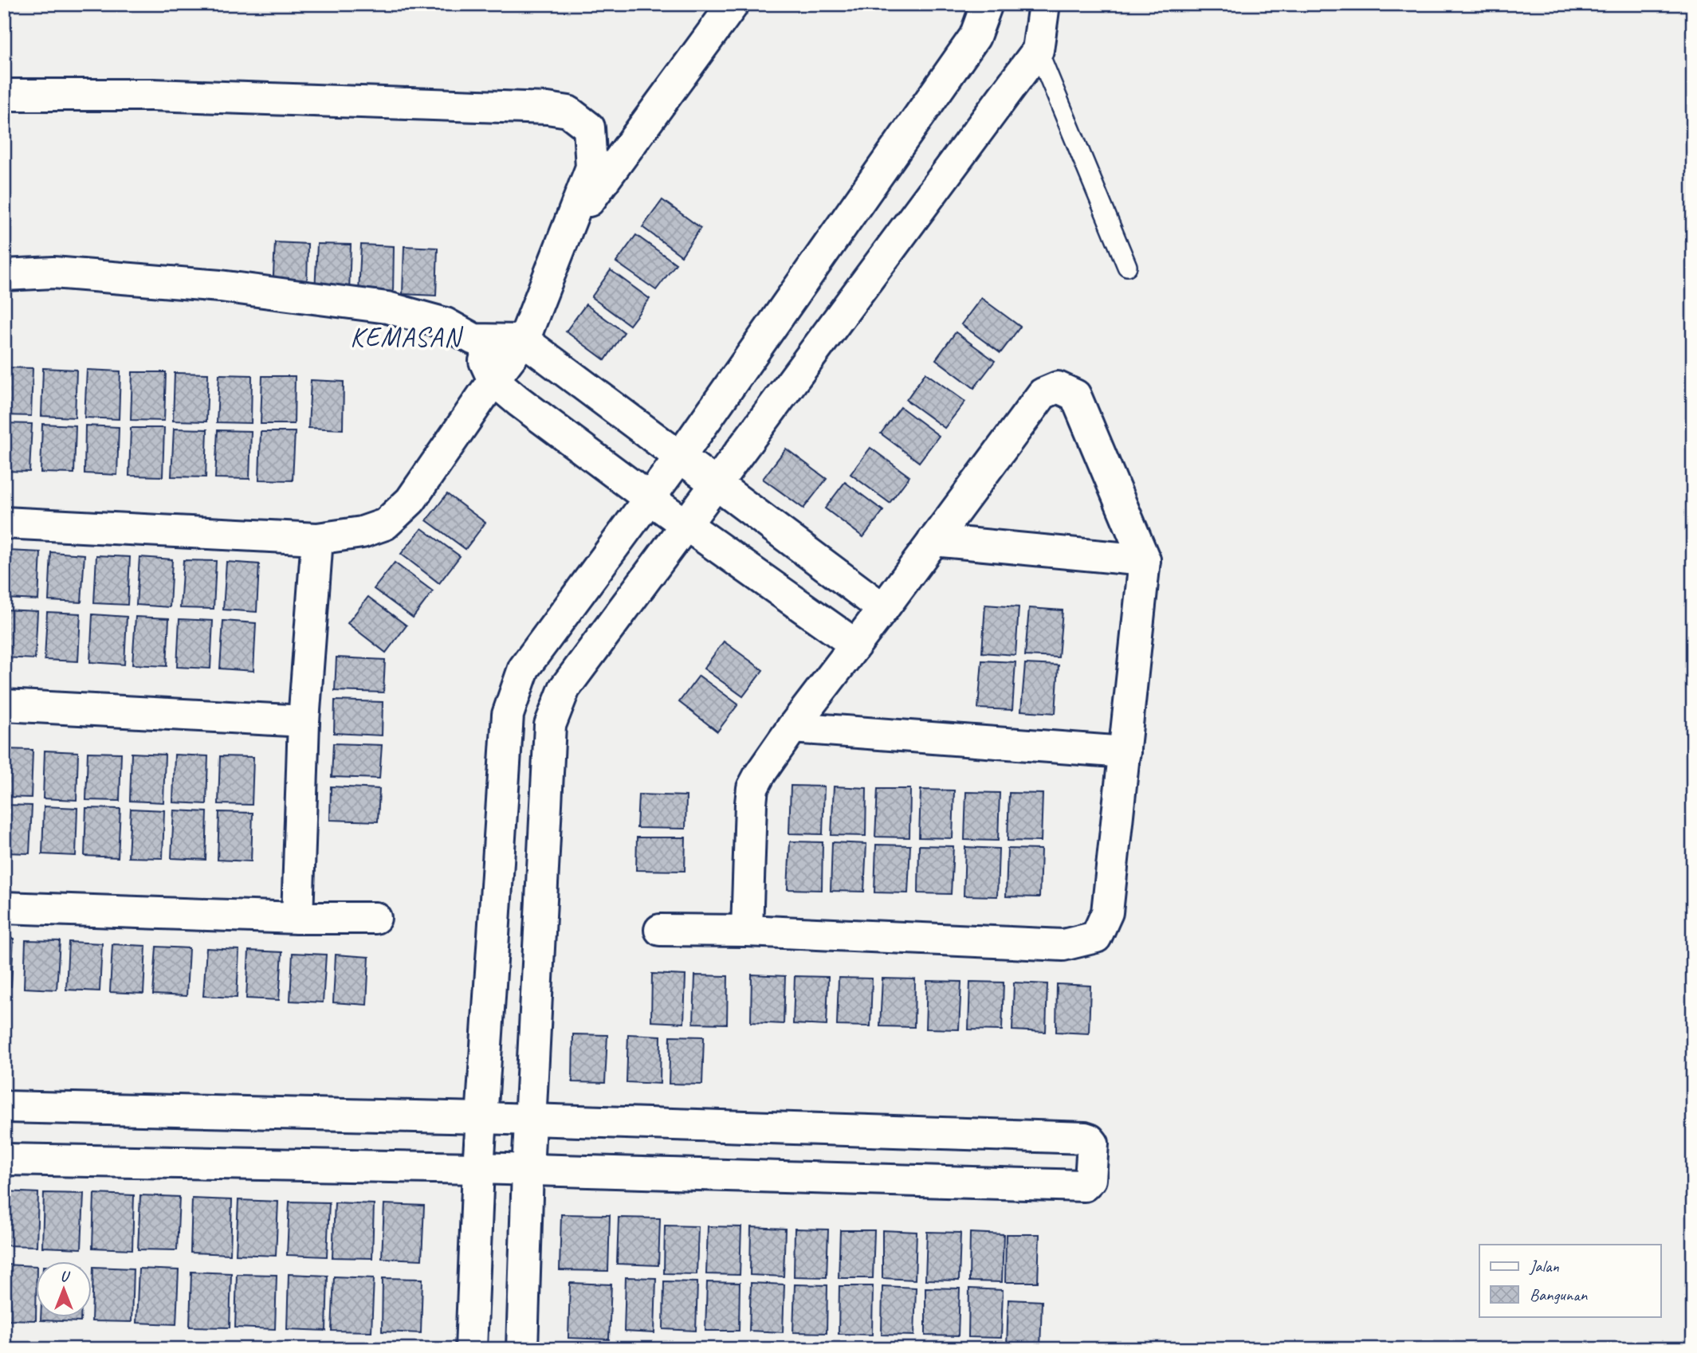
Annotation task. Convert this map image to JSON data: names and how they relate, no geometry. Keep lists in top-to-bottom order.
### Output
{
  "districts": ["KEMASAN"],
  "legend": ["Jalan", "Bangunan"],
  "north": "top"
}
